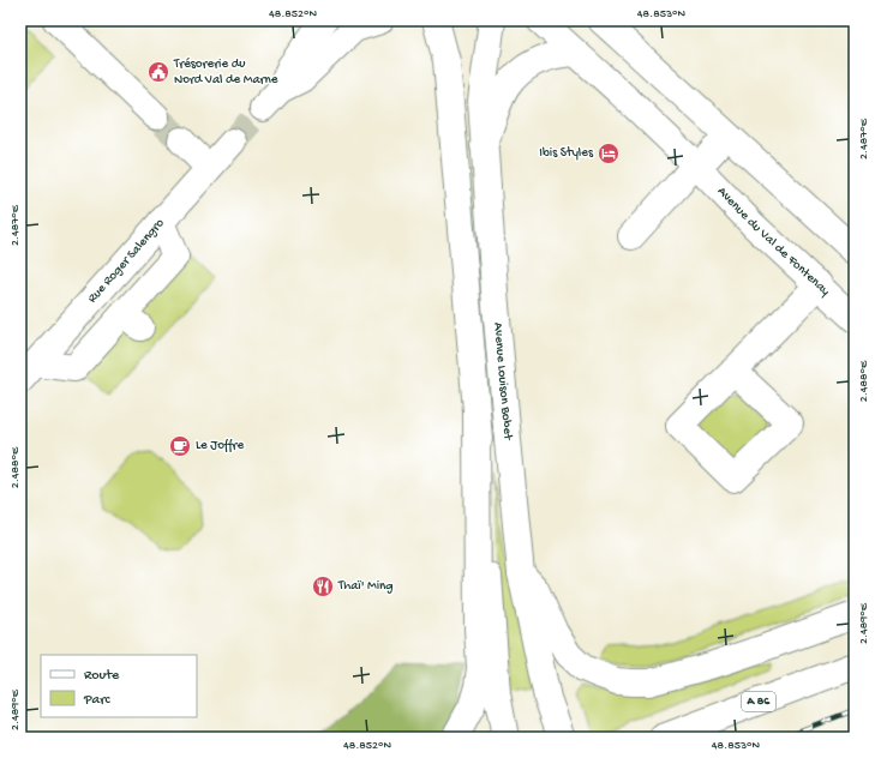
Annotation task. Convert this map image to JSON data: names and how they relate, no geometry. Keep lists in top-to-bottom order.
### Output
{
  "streets": {
    "main road": [
      "Avenue du Val de Fontenay",
      "Rue Roger Salengro",
      "Avenue Louison Bobet",
      "A 86"
    ]
  },
  "places": {
    "public building": ["Trésorerie du Nord Val de Marne"],
    "hotel": ["Ibis Styles"],
    "cafe": ["Le Joffre"],
    "restaurant": ["Thaï' Ming"]
  },
  "legend": ["Route", "Parc"],
  "coordinates": [
    "48.852°N",
    "48.853°N",
    "2.487°E",
    "2.488°E",
    "2.489°E"
  ]
}
